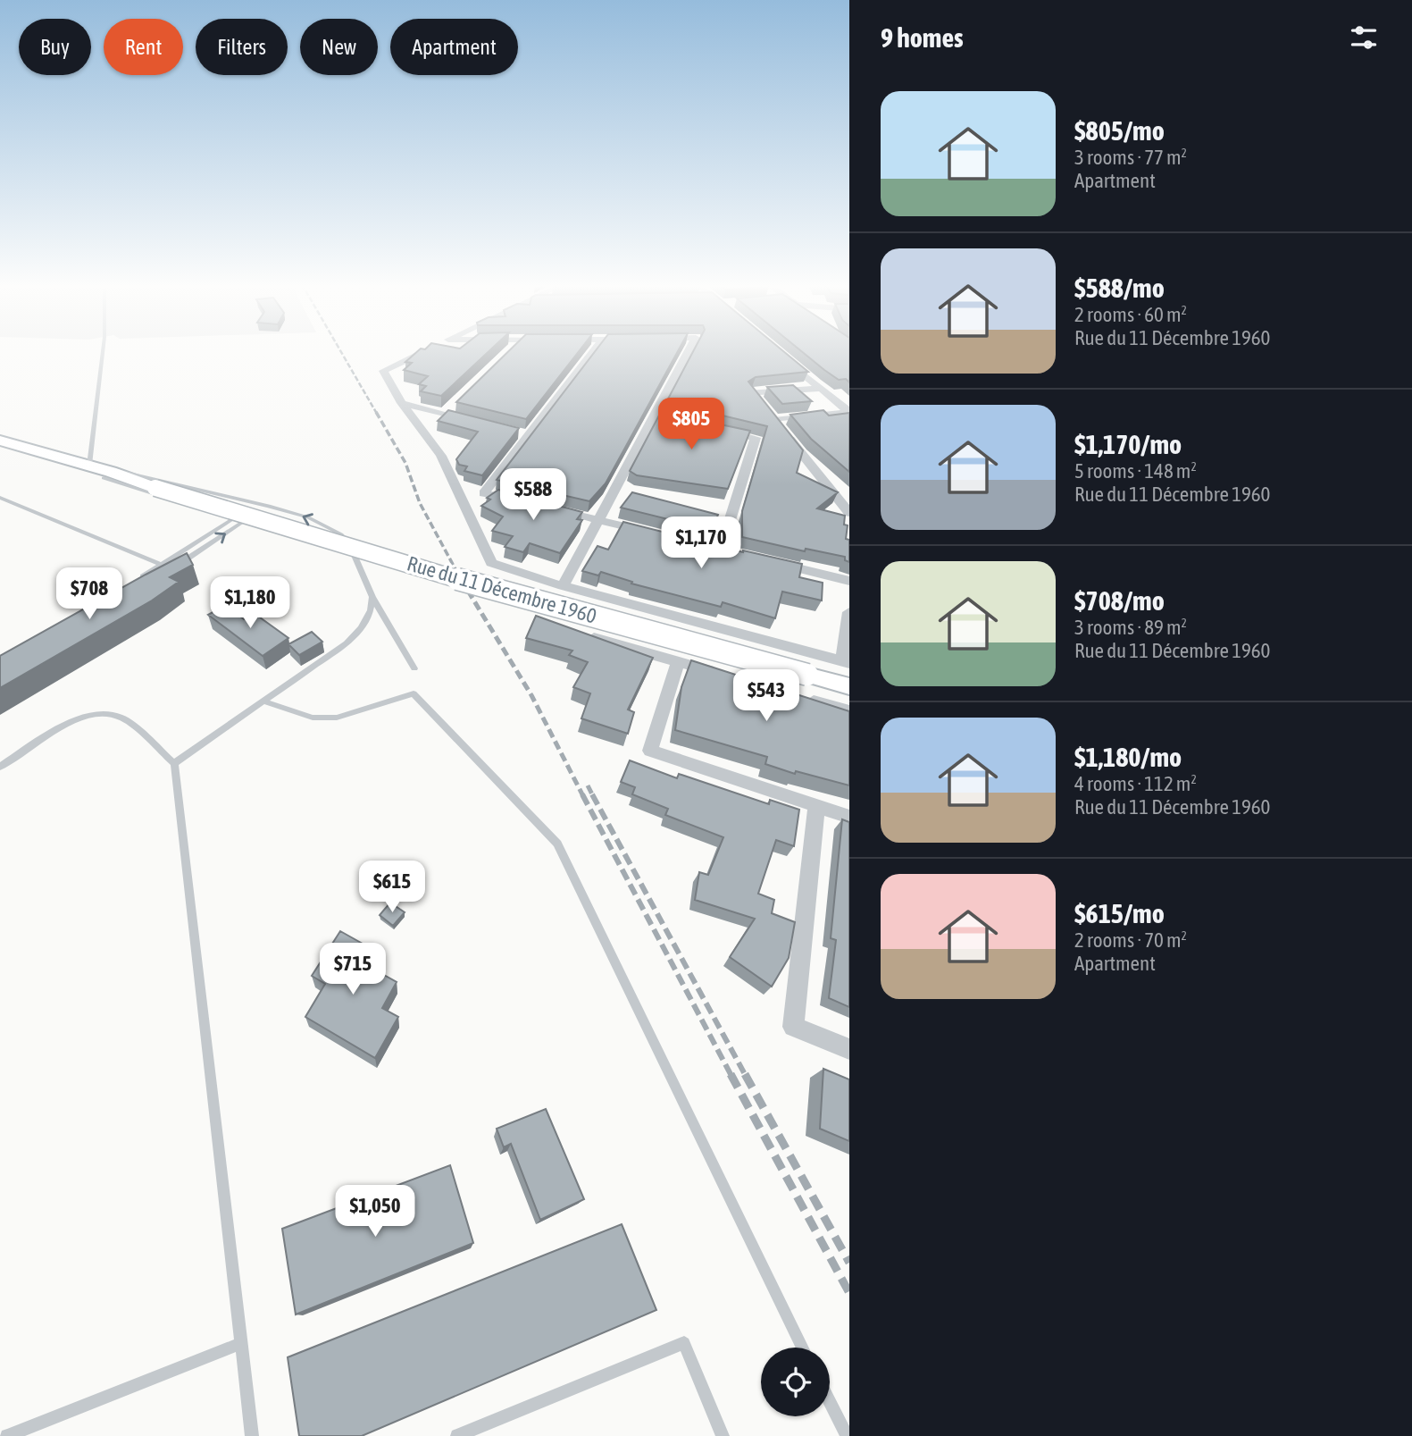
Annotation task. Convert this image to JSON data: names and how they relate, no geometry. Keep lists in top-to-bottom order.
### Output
{
  "streets": {
    "main road": ["Rue du 11 Décembre 1960"]
  },
  "page": {
    "heading": "9 homes",
    "chip": [
      "Buy",
      "Rent",
      "Filters",
      "New",
      "Apartment"
    ],
    "list": [
      {
        "name": "$805/mo",
        "note": "3 rooms · 77 m² · Apartment"
      },
      {
        "name": "$588/mo",
        "note": "2 rooms · 60 m² · Rue du 11 Décembre 1960"
      },
      {
        "name": "$1,170/mo",
        "note": "5 rooms · 148 m² · Rue du 11 Décembre 1960"
      },
      {
        "name": "$708/mo",
        "note": "3 rooms · 89 m² · Rue du 11 Décembre 1960"
      },
      {
        "name": "$1,180/mo",
        "note": "4 rooms · 112 m² · Rue du 11 Décembre 1960"
      },
      {
        "name": "$615/mo",
        "note": "2 rooms · 70 m² · Apartment"
      }
    ],
    "price": [
      "$805",
      "$588",
      "$1,170",
      "$708",
      "$1,180",
      "$543",
      "$615",
      "$715",
      "$1,050"
    ]
  }
}
